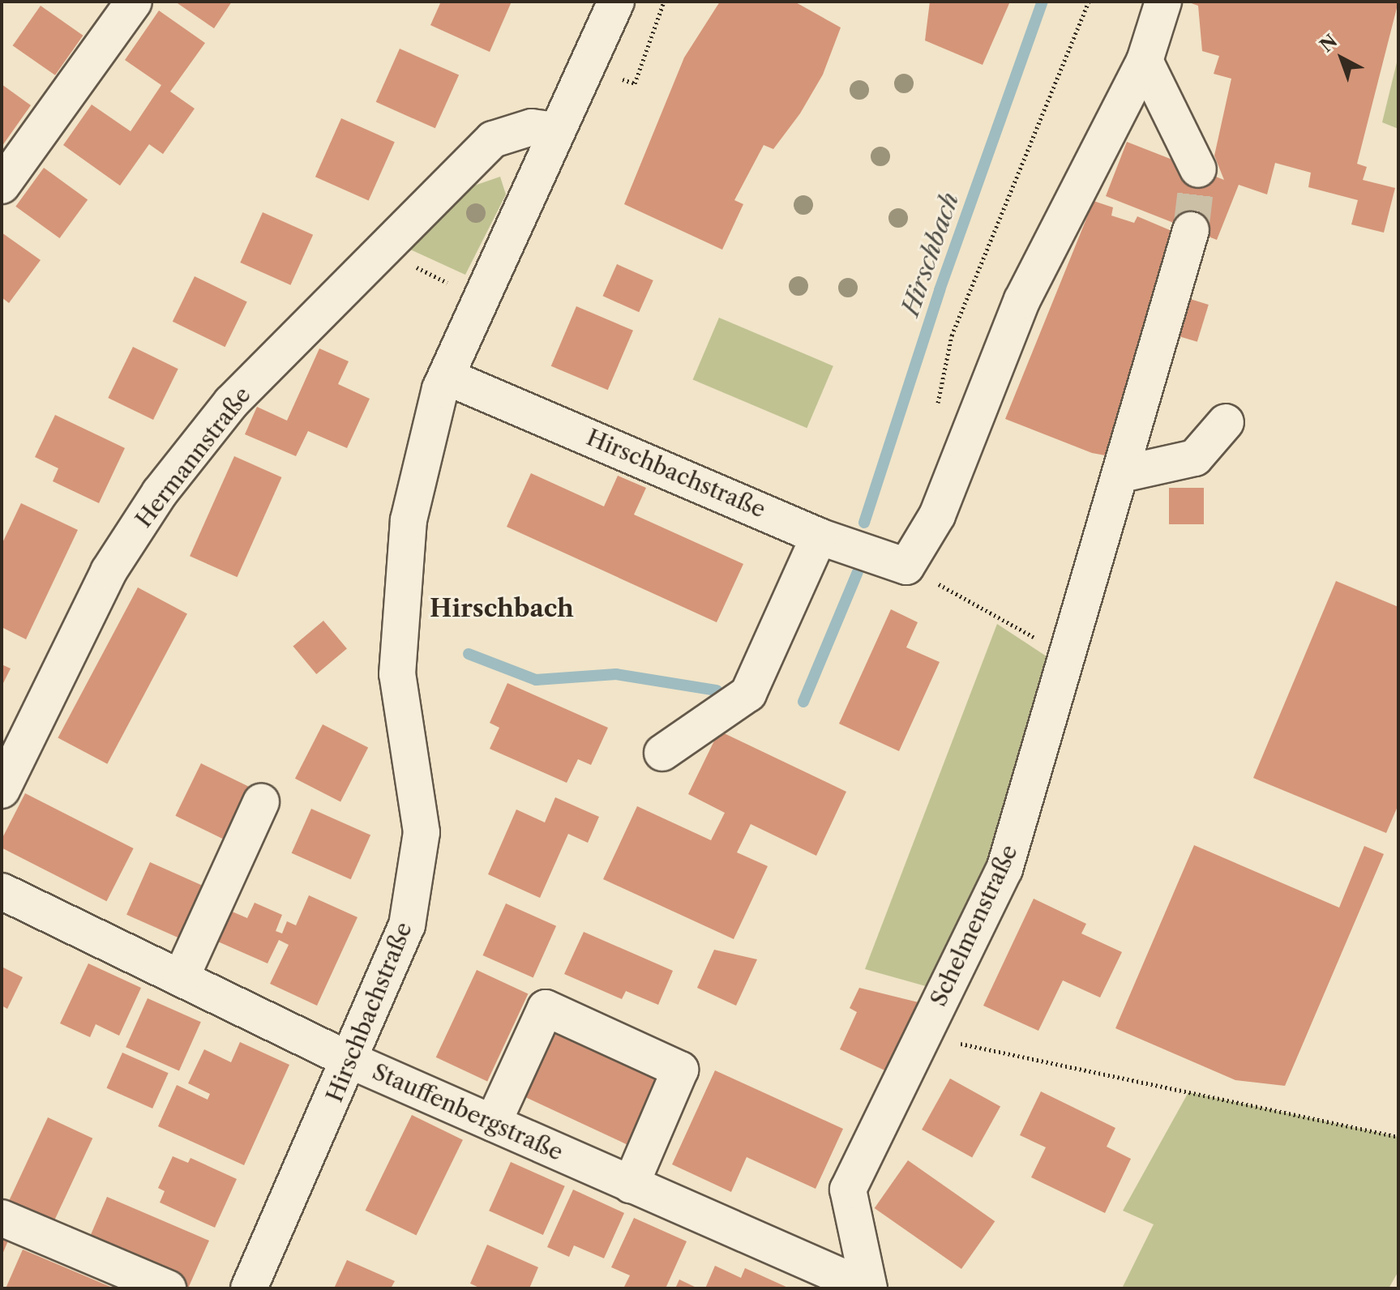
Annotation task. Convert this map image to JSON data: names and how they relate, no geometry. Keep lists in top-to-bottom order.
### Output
{
  "streets": {
    "street": [
      "Hermannstraße",
      "Hirschbachstraße",
      "Schelmenstraße",
      "Stauffenbergstraße"
    ]
  },
  "crossings": [
    ["Hermannstraße", "Hirschbachstraße"],
    ["Hirschbachstraße", "Stauffenbergstraße"],
    ["Schelmenstraße", "Stauffenbergstraße"]
  ],
  "districts": ["Hirschbach"],
  "water": ["Hirschbach"],
  "north": "top left"
}
